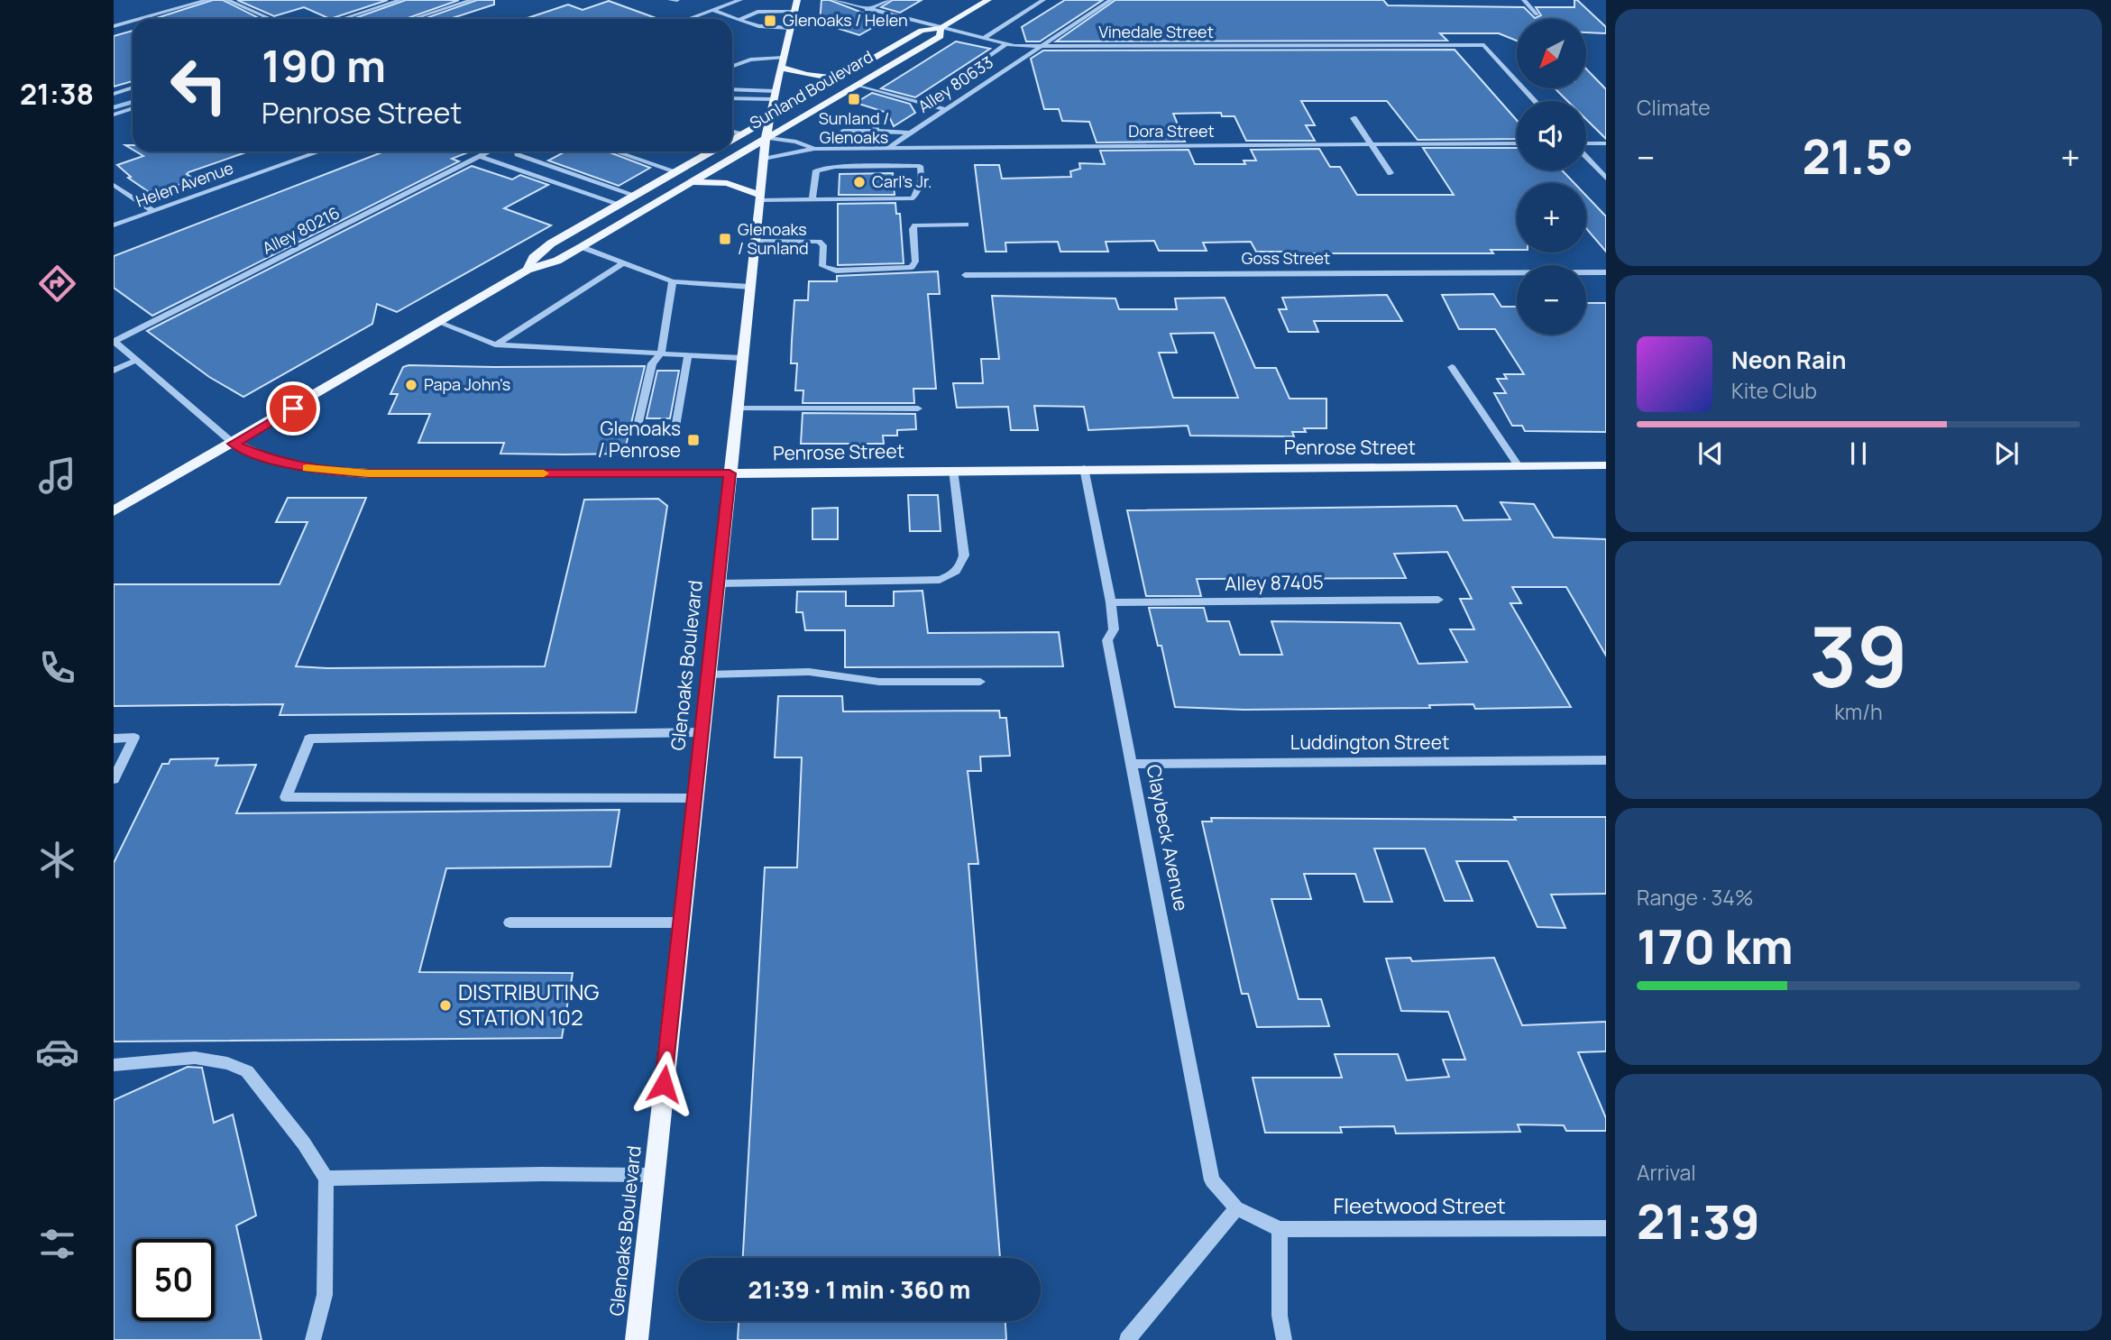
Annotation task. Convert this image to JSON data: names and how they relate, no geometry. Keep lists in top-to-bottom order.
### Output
{
  "streets": {
    "main road": ["Sunland Boulevard", "Penrose Street", "Glenoaks Boulevard"],
    "street": [
      "Vinedale Street",
      "Alley 80633",
      "Dora Street",
      "Helen Avenue",
      "Alley 80216",
      "Goss Street",
      "Alley 87405",
      "Luddington Street",
      "Claybeck Avenue",
      "Fleetwood Street"
    ]
  },
  "crossings": [
    ["Vinedale Street", "Alley 80633"],
    ["Vinedale Street", "Sunland Boulevard"],
    ["Alley 80633", "Dora Street"],
    ["Sunland Boulevard", "Dora Street"],
    ["Sunland Boulevard", "Penrose Street"],
    ["Sunland Boulevard", "Glenoaks Boulevard"],
    ["Dora Street", "Glenoaks Boulevard"],
    ["Alley 80216", "Penrose Street"],
    ["Penrose Street", "Glenoaks Boulevard"],
    ["Penrose Street", "Claybeck Avenue"],
    ["Alley 87405", "Claybeck Avenue"],
    ["Luddington Street", "Claybeck Avenue"],
    ["Claybeck Avenue", "Fleetwood Street"]
  ],
  "places": {
    "transit": [
      "Glenoaks / Helen",
      "Sunland / Glenoaks",
      "Glenoaks / Sunland",
      "Glenoaks / Penrose"
    ],
    "other": ["Carl's Jr.", "Papa John's", "DISTRIBUTING STATION 102"]
  },
  "north": "bottom left",
  "page": {
    "tabs": "21:38",
    "tile": [
      "Climate",
      ["39", "km/h"],
      ["Range · 34%", "170 km"],
      ["Arrival", "21:39"]
    ],
    "map_buttons": ["+", "−"],
    "turn": ["190 m", "Penrose Street"],
    "heat": ["−", "21.5°", "+"],
    "song": ["Neon Rain", "Kite Club"],
    "limit": "50",
    "trip": "21:39 · 1 min · 360 m"
  }
}
